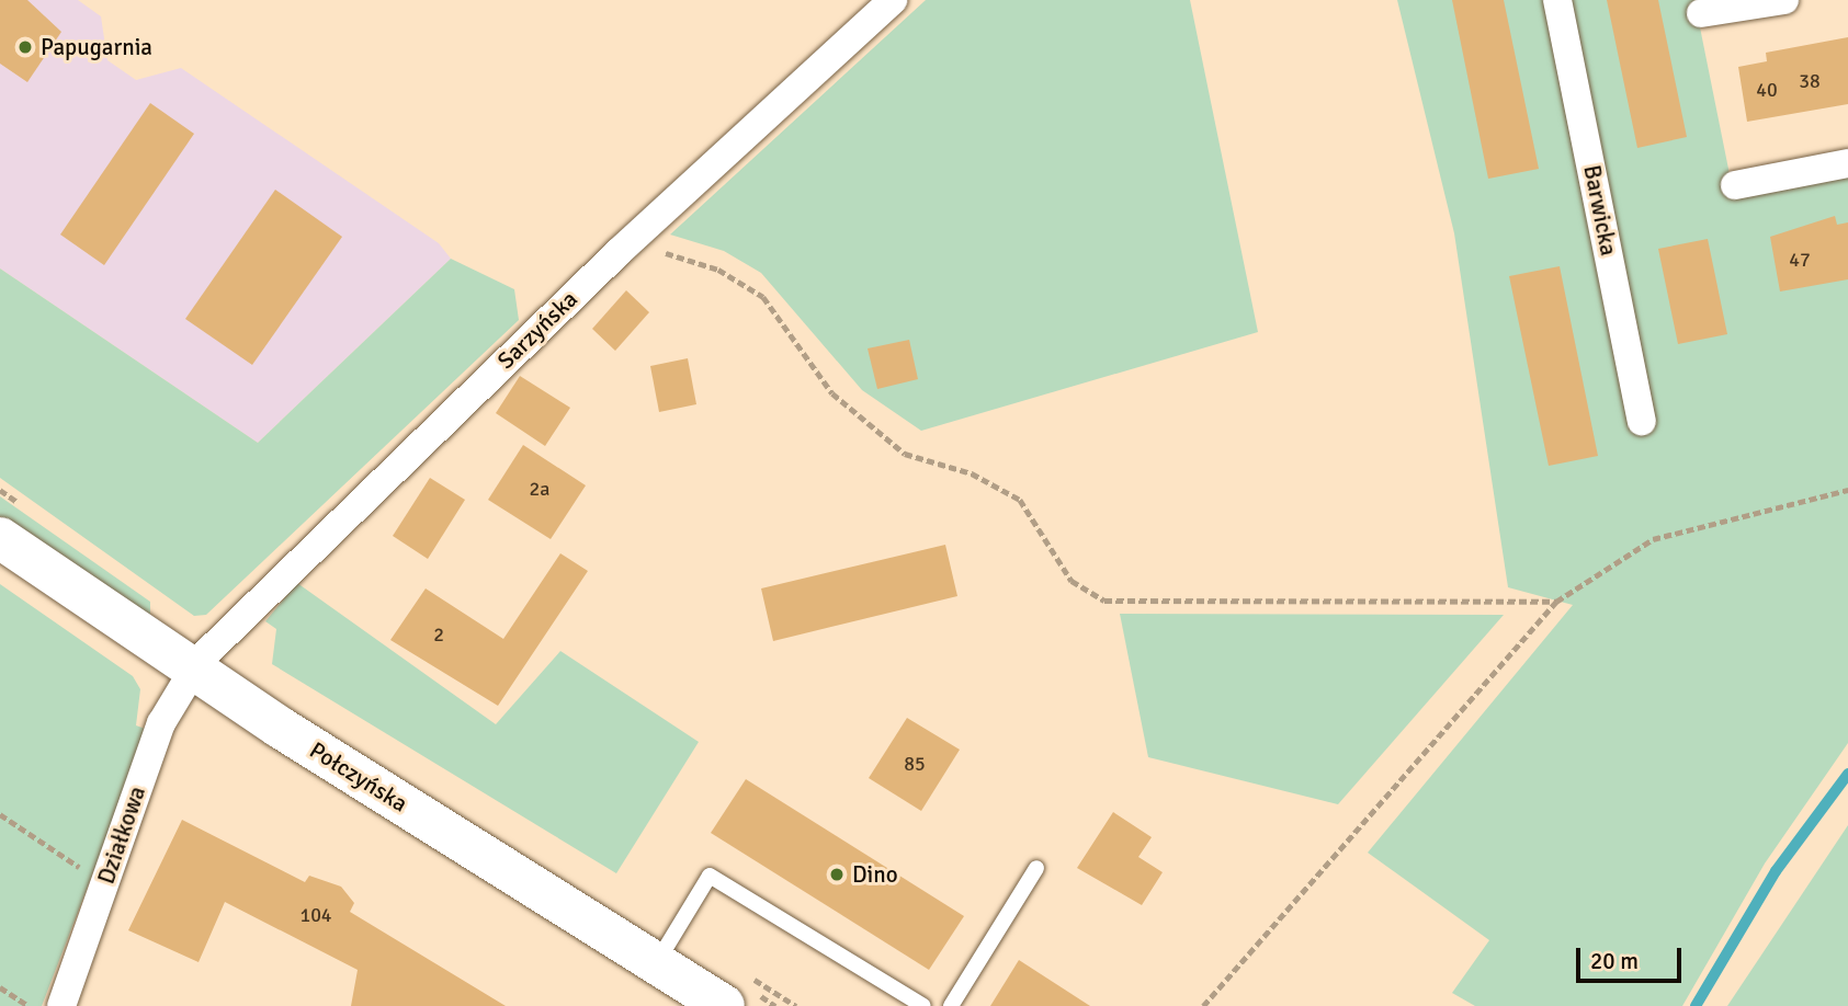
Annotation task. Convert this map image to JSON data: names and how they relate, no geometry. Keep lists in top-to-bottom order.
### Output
{
  "streets": {
    "main road": ["Połczyńska"],
    "street": ["Barwicka", "Sarzyńska", "Działkowa"]
  },
  "crossings": [
    ["Sarzyńska", "Połczyńska"],
    ["Sarzyńska", "Działkowa"],
    ["Połczyńska", "Działkowa"]
  ],
  "places": ["Papugarnia", "Dino"],
  "house_numbers": [
    "38",
    "40",
    "47",
    "2a",
    "2",
    "85",
    "104"
  ],
  "scale_bar": "20 m"
}
